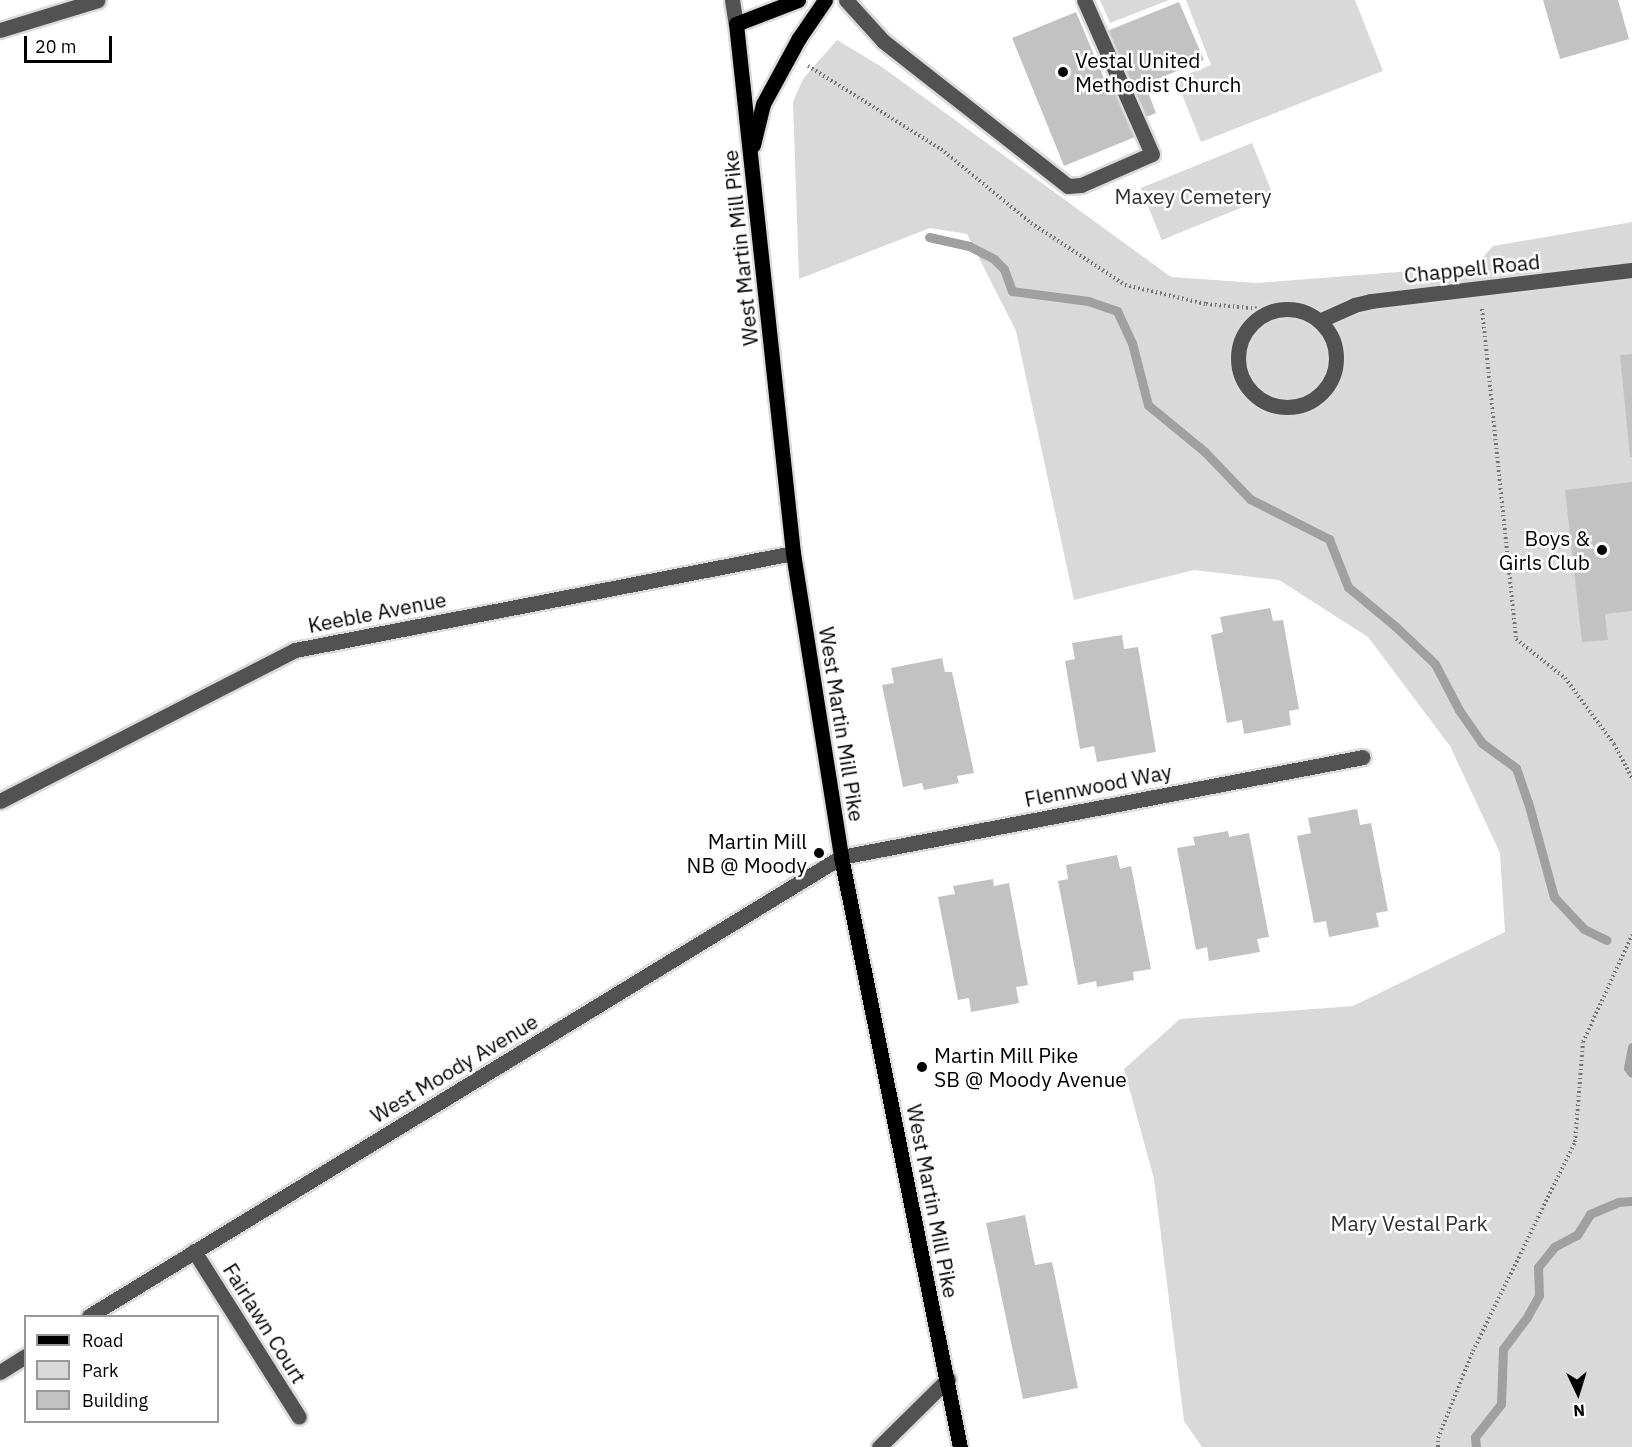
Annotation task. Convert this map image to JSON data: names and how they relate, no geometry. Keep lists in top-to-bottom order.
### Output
{
  "streets": {
    "main road": ["West Martin Mill Pike"],
    "street": [
      "Chappell Road",
      "Keeble Avenue",
      "Flennwood Way",
      "West Moody Avenue",
      "Fairlawn Court"
    ]
  },
  "crossings": [
    ["West Martin Mill Pike", "Keeble Avenue"],
    ["West Martin Mill Pike", "Flennwood Way"],
    ["West Martin Mill Pike", "West Moody Avenue"],
    ["Flennwood Way", "West Moody Avenue"],
    ["West Moody Avenue", "Fairlawn Court"]
  ],
  "parks": ["Maxey Cemetery", "Mary Vestal Park"],
  "places": [
    "Vestal United Methodist Church",
    "Boys & Girls Club",
    "Martin Mill NB @ Moody",
    "Martin Mill Pike SB @ Moody Avenue"
  ],
  "legend": ["Road", "Park", "Building"],
  "scale_bar": "20 m",
  "north": "bottom"
}
